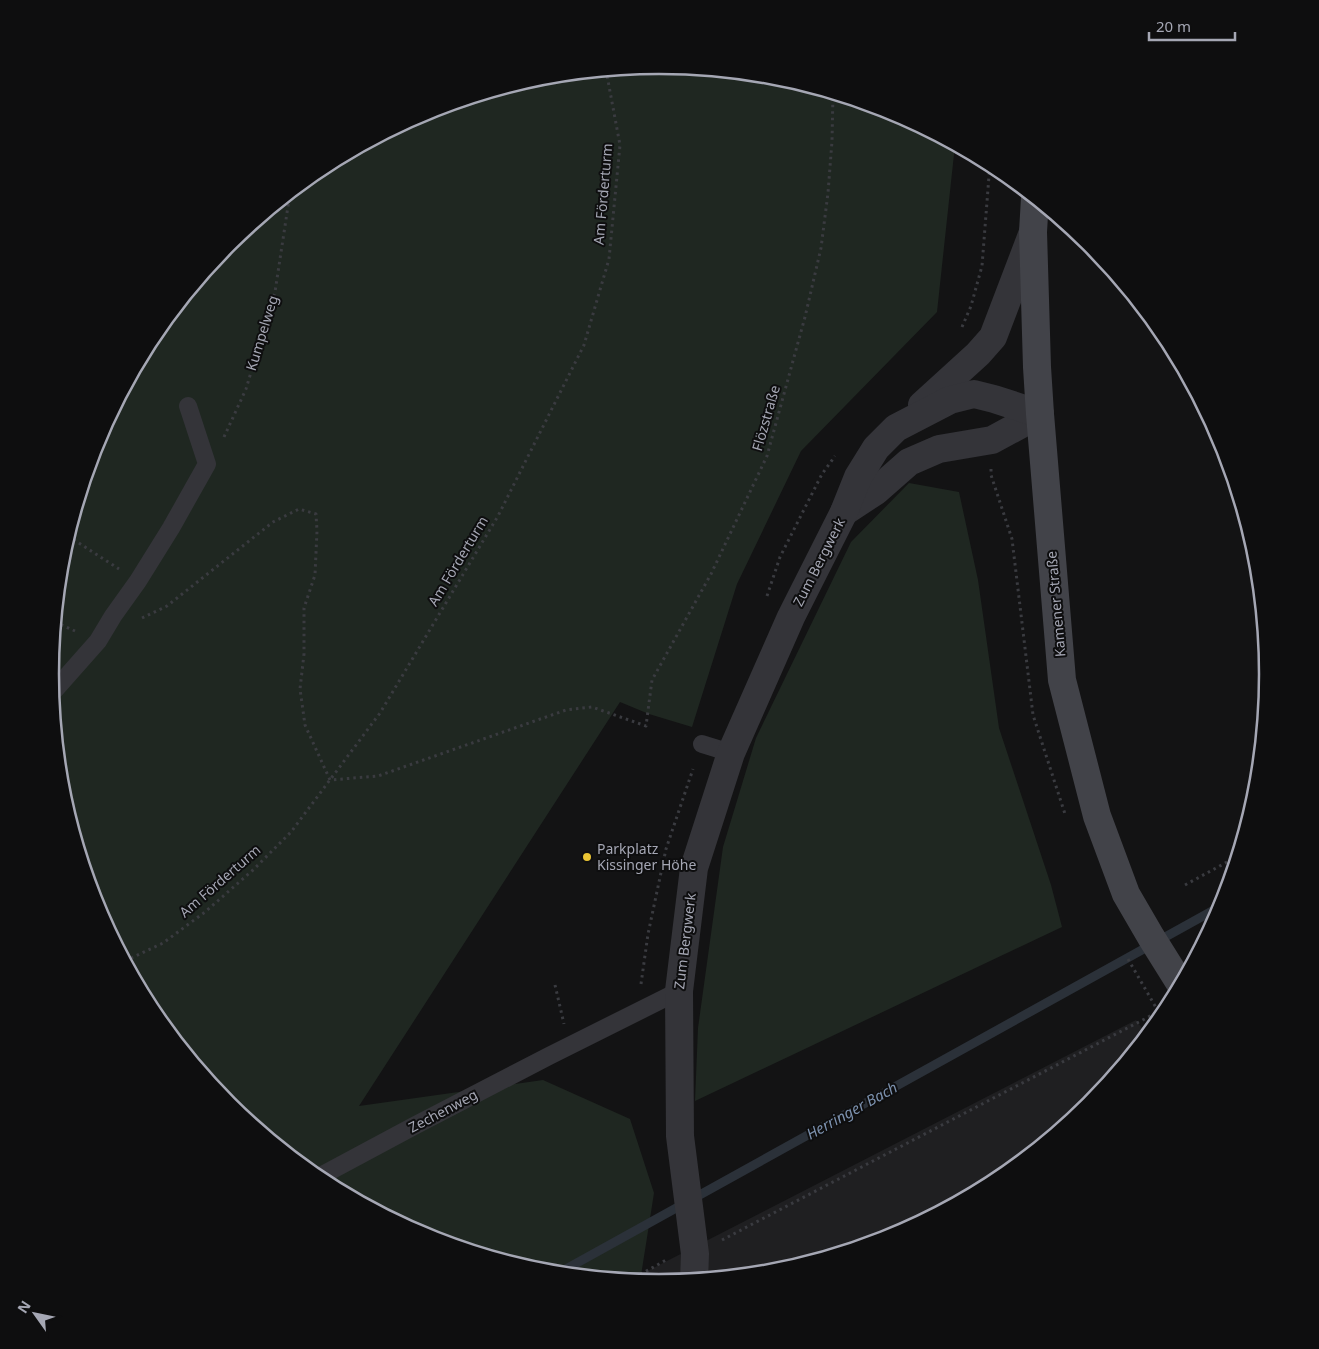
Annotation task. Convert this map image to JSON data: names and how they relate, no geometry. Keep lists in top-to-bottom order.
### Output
{
  "streets": {
    "main road": ["Kamener Straße"],
    "street": ["Zum Bergwerk"],
    "lane": ["Zechenweg"],
    "path": ["Am Förderturm", "Kumpelweg", "Flözstraße"]
  },
  "crossings": [
    ["Am Förderturm", "Flözstraße"],
    ["Zum Bergwerk", "Kamener Straße"],
    ["Zum Bergwerk", "Zechenweg"]
  ],
  "water": ["Herringer Bach"],
  "places": ["Parkplatz Kissinger Höhe"],
  "scale_bar": "20 m",
  "north": "top left"
}
